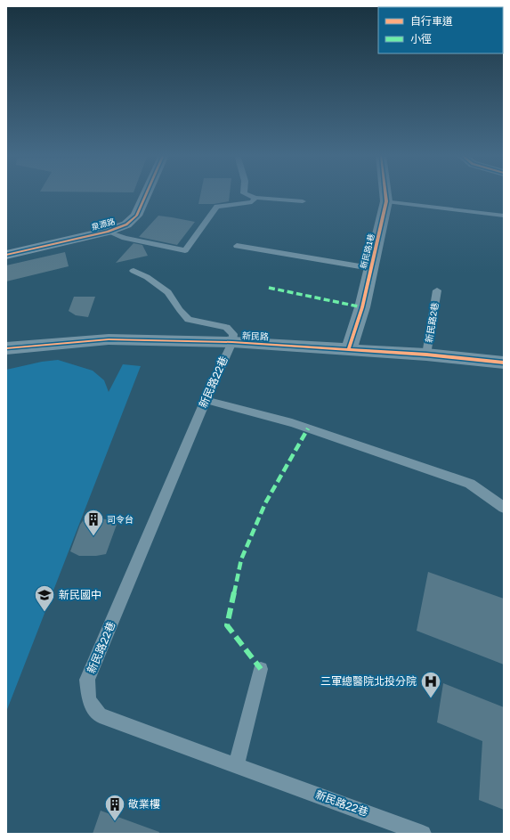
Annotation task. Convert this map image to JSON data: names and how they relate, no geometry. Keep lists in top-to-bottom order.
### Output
{
  "streets": {
    "street": ["泉源路", "新民路1巷", "新民路"],
    "lane": ["新民路2巷", "新民路22巷"]
  },
  "crossings": [
    ["新民路1巷", "新民路"],
    ["新民路2巷", "新民路"],
    ["新民路", "新民路22巷"]
  ],
  "places": {
    "building": ["司令台", "敬業樓"],
    "school or university": ["新民國中"],
    "hospital": ["三軍總醫院北投分院"]
  },
  "legend": ["自行車道", "小徑"]
}
